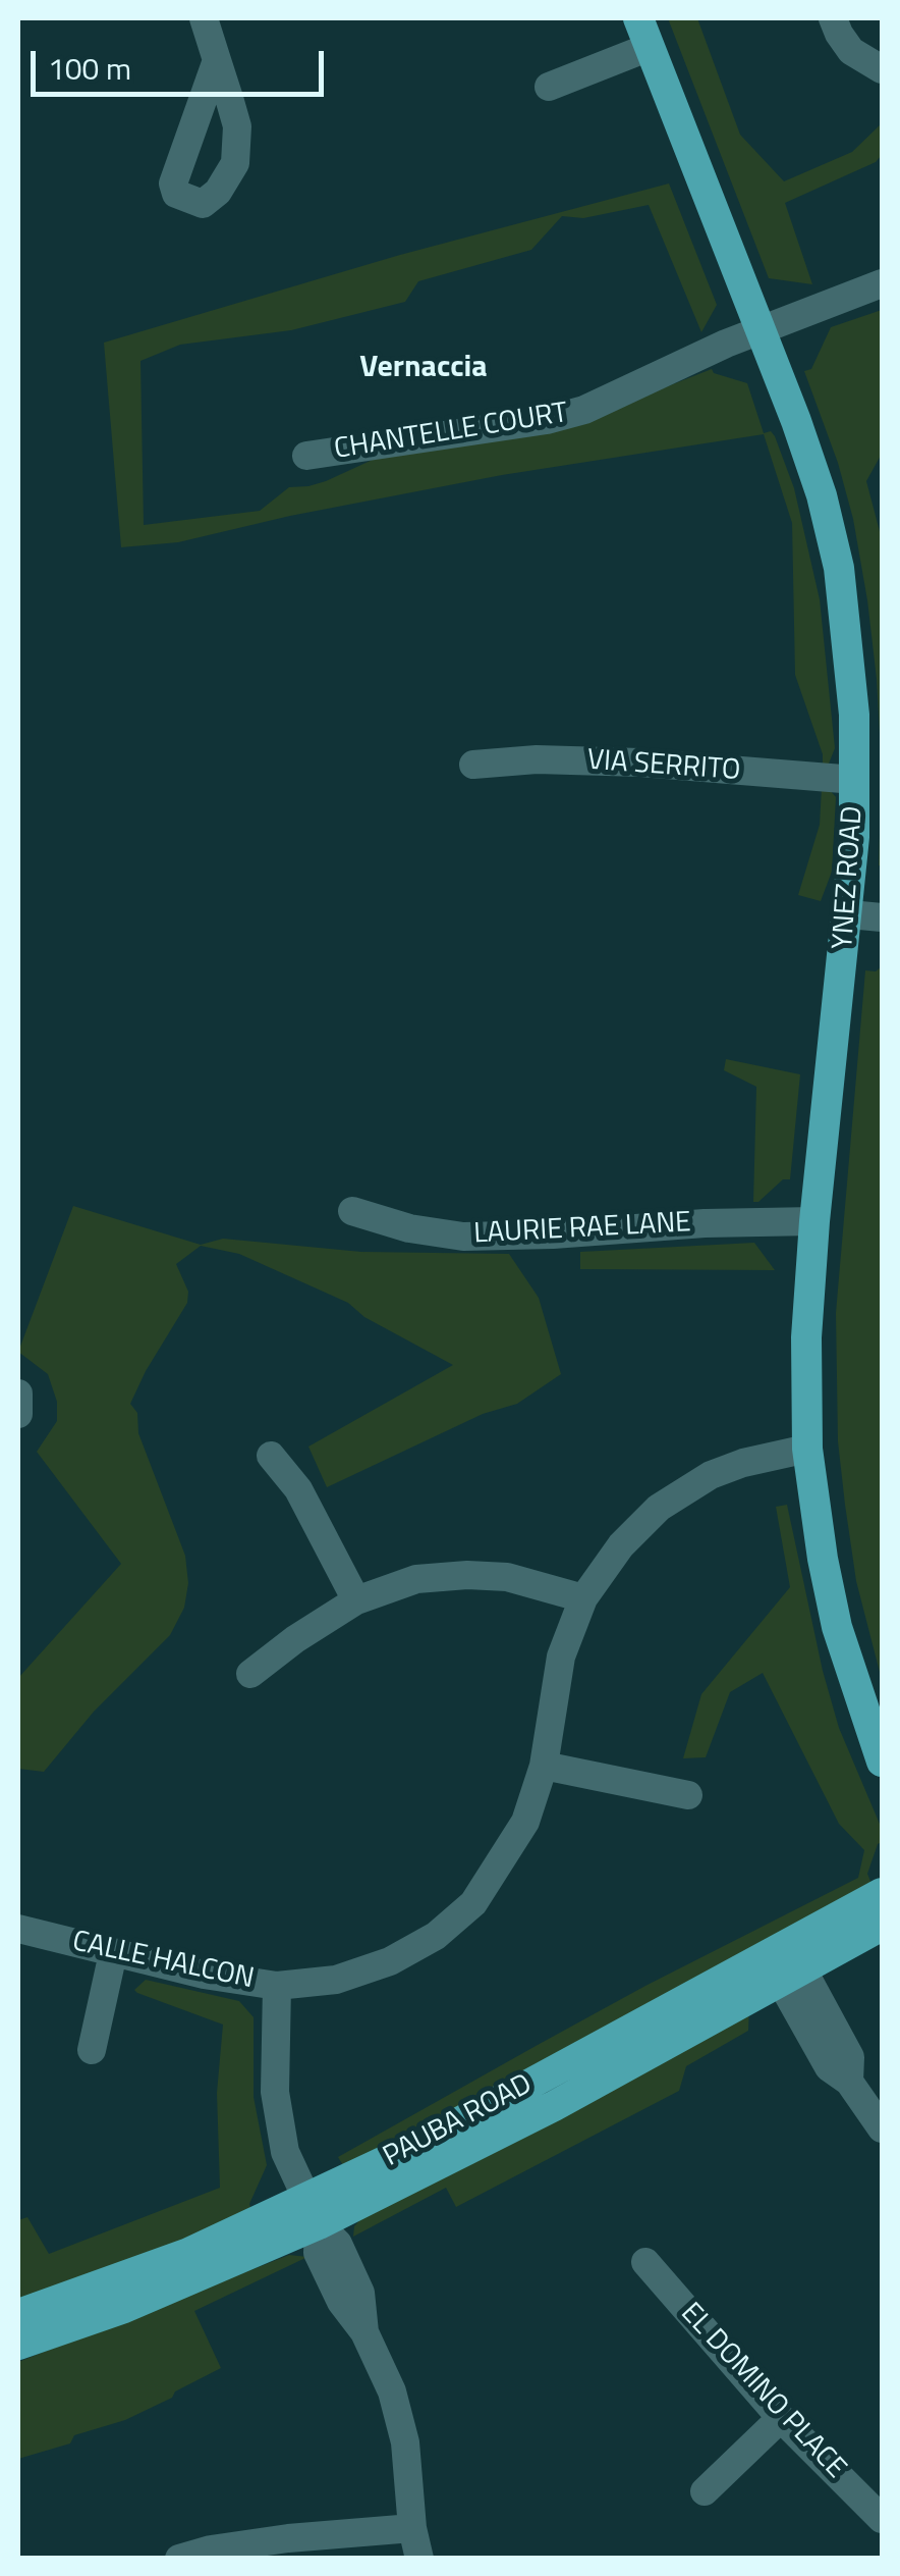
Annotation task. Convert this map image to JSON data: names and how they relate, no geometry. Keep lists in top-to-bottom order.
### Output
{
  "streets": {
    "main road": ["YNEZ ROAD", "PAUBA ROAD"],
    "street": [
      "CHANTELLE COURT",
      "VIA SERRITO",
      "LAURIE RAE LANE",
      "CALLE HALCON",
      "EL DOMINO PLACE"
    ]
  },
  "crossings": [
    ["CHANTELLE COURT", "YNEZ ROAD"],
    ["VIA SERRITO", "YNEZ ROAD"],
    ["YNEZ ROAD", "LAURIE RAE LANE"],
    ["YNEZ ROAD", "CALLE HALCON"]
  ],
  "districts": ["Vernaccia"],
  "scale_bar": "100 m"
}
